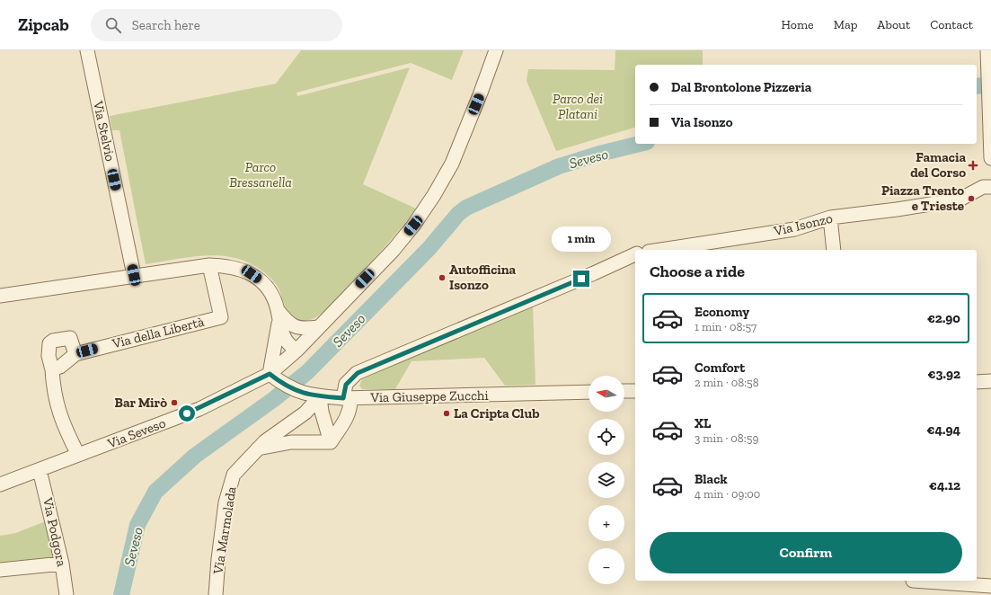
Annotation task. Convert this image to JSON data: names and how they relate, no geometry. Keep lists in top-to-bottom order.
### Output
{
  "streets": {
    "street": [
      "Via Stelvio",
      "Via Isonzo",
      "Via della Libertà",
      "Via Giuseppe Zucchi",
      "Via Seveso",
      "Via Marmolada",
      "Via Podgora"
    ]
  },
  "crossings": [
    ["Via Giuseppe Zucchi", "Via Seveso"],
    ["Via Giuseppe Zucchi", "Via Marmolada"],
    ["Via Seveso", "Via Podgora"]
  ],
  "water": ["Seveso"],
  "parks": ["Parco dei Platani", "Parco Bressanella"],
  "places": {
    "health": ["Famacia del Corso"],
    "other": [
      "Piazza Trento e Trieste",
      "Autofficina Isonzo",
      "Bar Mirò",
      "La Cripta Club"
    ]
  },
  "north": "left",
  "page": {
    "header": "Zipcab",
    "search": "Search here",
    "nav": [
      "Home",
      "Map",
      "About",
      "Contact"
    ],
    "banner": ["Dal Brontolone Pizzeria", "Via Isonzo"],
    "bubble": "1 min",
    "heading": "Choose a ride",
    "list": [
      {
        "name": "Economy",
        "note": "1 min · 08:57",
        "value": "€2.90"
      },
      {
        "name": "Comfort",
        "note": "2 min · 08:58",
        "value": "€3.92"
      },
      {
        "name": "XL",
        "note": "3 min · 08:59",
        "value": "€4.94"
      },
      {
        "name": "Black",
        "note": "4 min · 09:00",
        "value": "€4.12"
      }
    ],
    "map_buttons": ["+", "−"],
    "buttons": "Confirm"
  }
}
